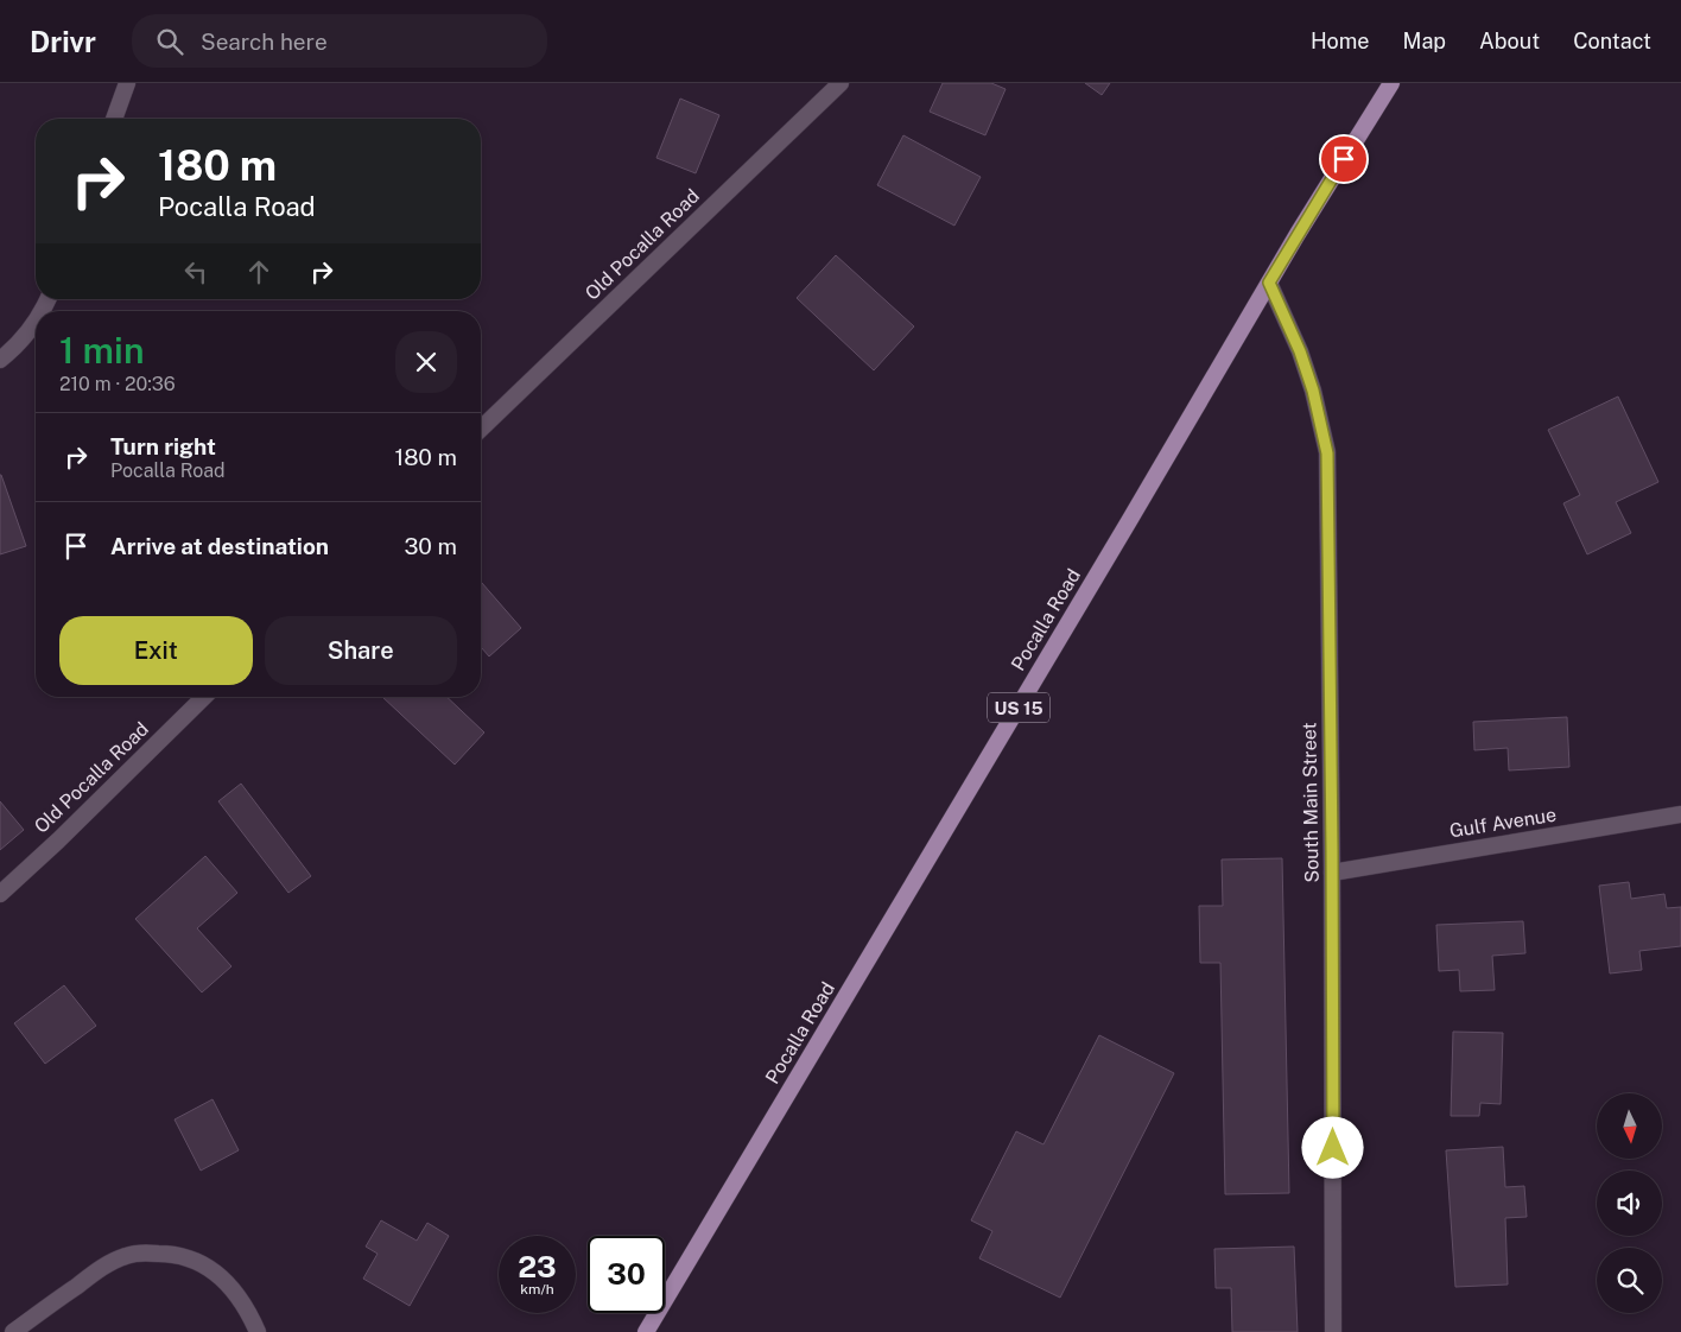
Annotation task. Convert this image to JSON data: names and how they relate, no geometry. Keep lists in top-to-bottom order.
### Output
{
  "streets": {
    "main road": ["Pocalla Road", "US 15"],
    "street": ["Old Pocalla Road", "South Main Street", "Gulf Avenue"]
  },
  "crossings": [
    ["Pocalla Road", "South Main Street"],
    ["South Main Street", "Gulf Avenue"]
  ],
  "north": "bottom",
  "page": {
    "header": "Drivr",
    "search": "Search here",
    "nav": [
      "Home",
      "Map",
      "About",
      "Contact"
    ],
    "turn": ["180 m", "Pocalla Road"],
    "heading": ["1 min", "210 m · 20:36"],
    "list": [
      {
        "name": "Turn right",
        "note": "Pocalla Road",
        "value": "180 m"
      },
      {
        "name": "Arrive at destination",
        "value": "30 m"
      }
    ],
    "buttons": ["Exit", "Share"],
    "speed": "23 km/h",
    "limit": "30"
  }
}
